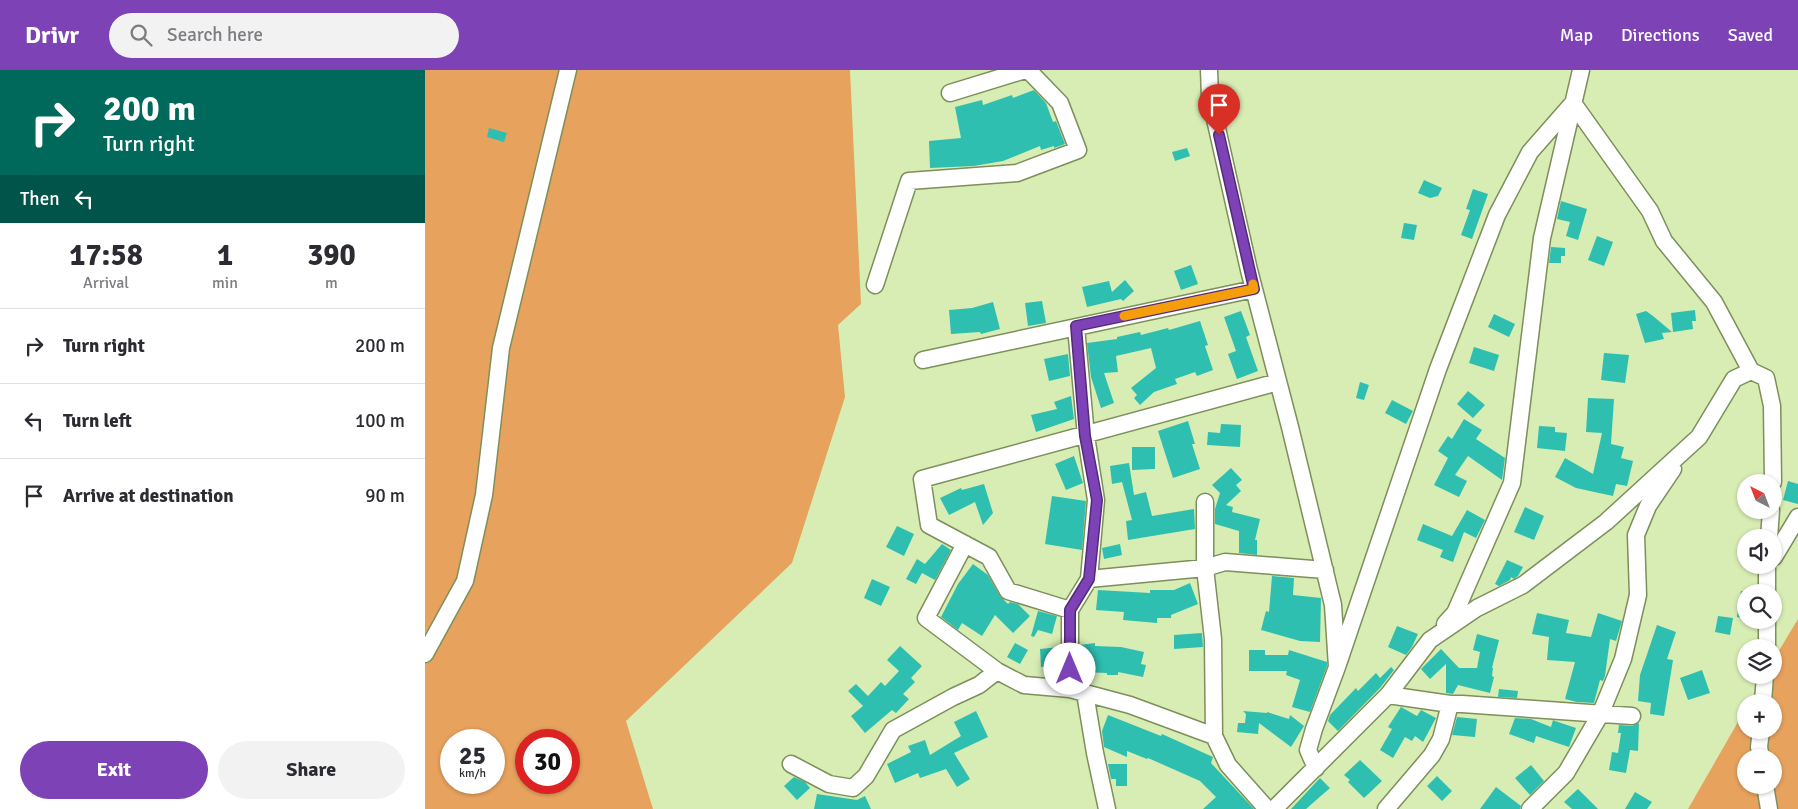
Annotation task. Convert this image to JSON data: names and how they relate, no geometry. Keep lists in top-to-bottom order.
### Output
{
  "north": "top left",
  "page": {
    "header": "Drivr",
    "search": "Search here",
    "nav": ["Map", "Directions", "Saved"],
    "turn": ["200 m", "Turn right"],
    "then": "Then",
    "eta": [
      "17:58",
      "Arrival",
      "1",
      "min",
      "390",
      "m"
    ],
    "list": [
      {
        "name": "Turn right",
        "value": "200 m"
      },
      {
        "name": "Turn left",
        "value": "100 m"
      },
      {
        "name": "Arrive at destination",
        "value": "90 m"
      }
    ],
    "map_buttons": ["+", "−"],
    "speed": "25 km/h",
    "limit": "30",
    "buttons": ["Exit", "Share"]
  }
}
